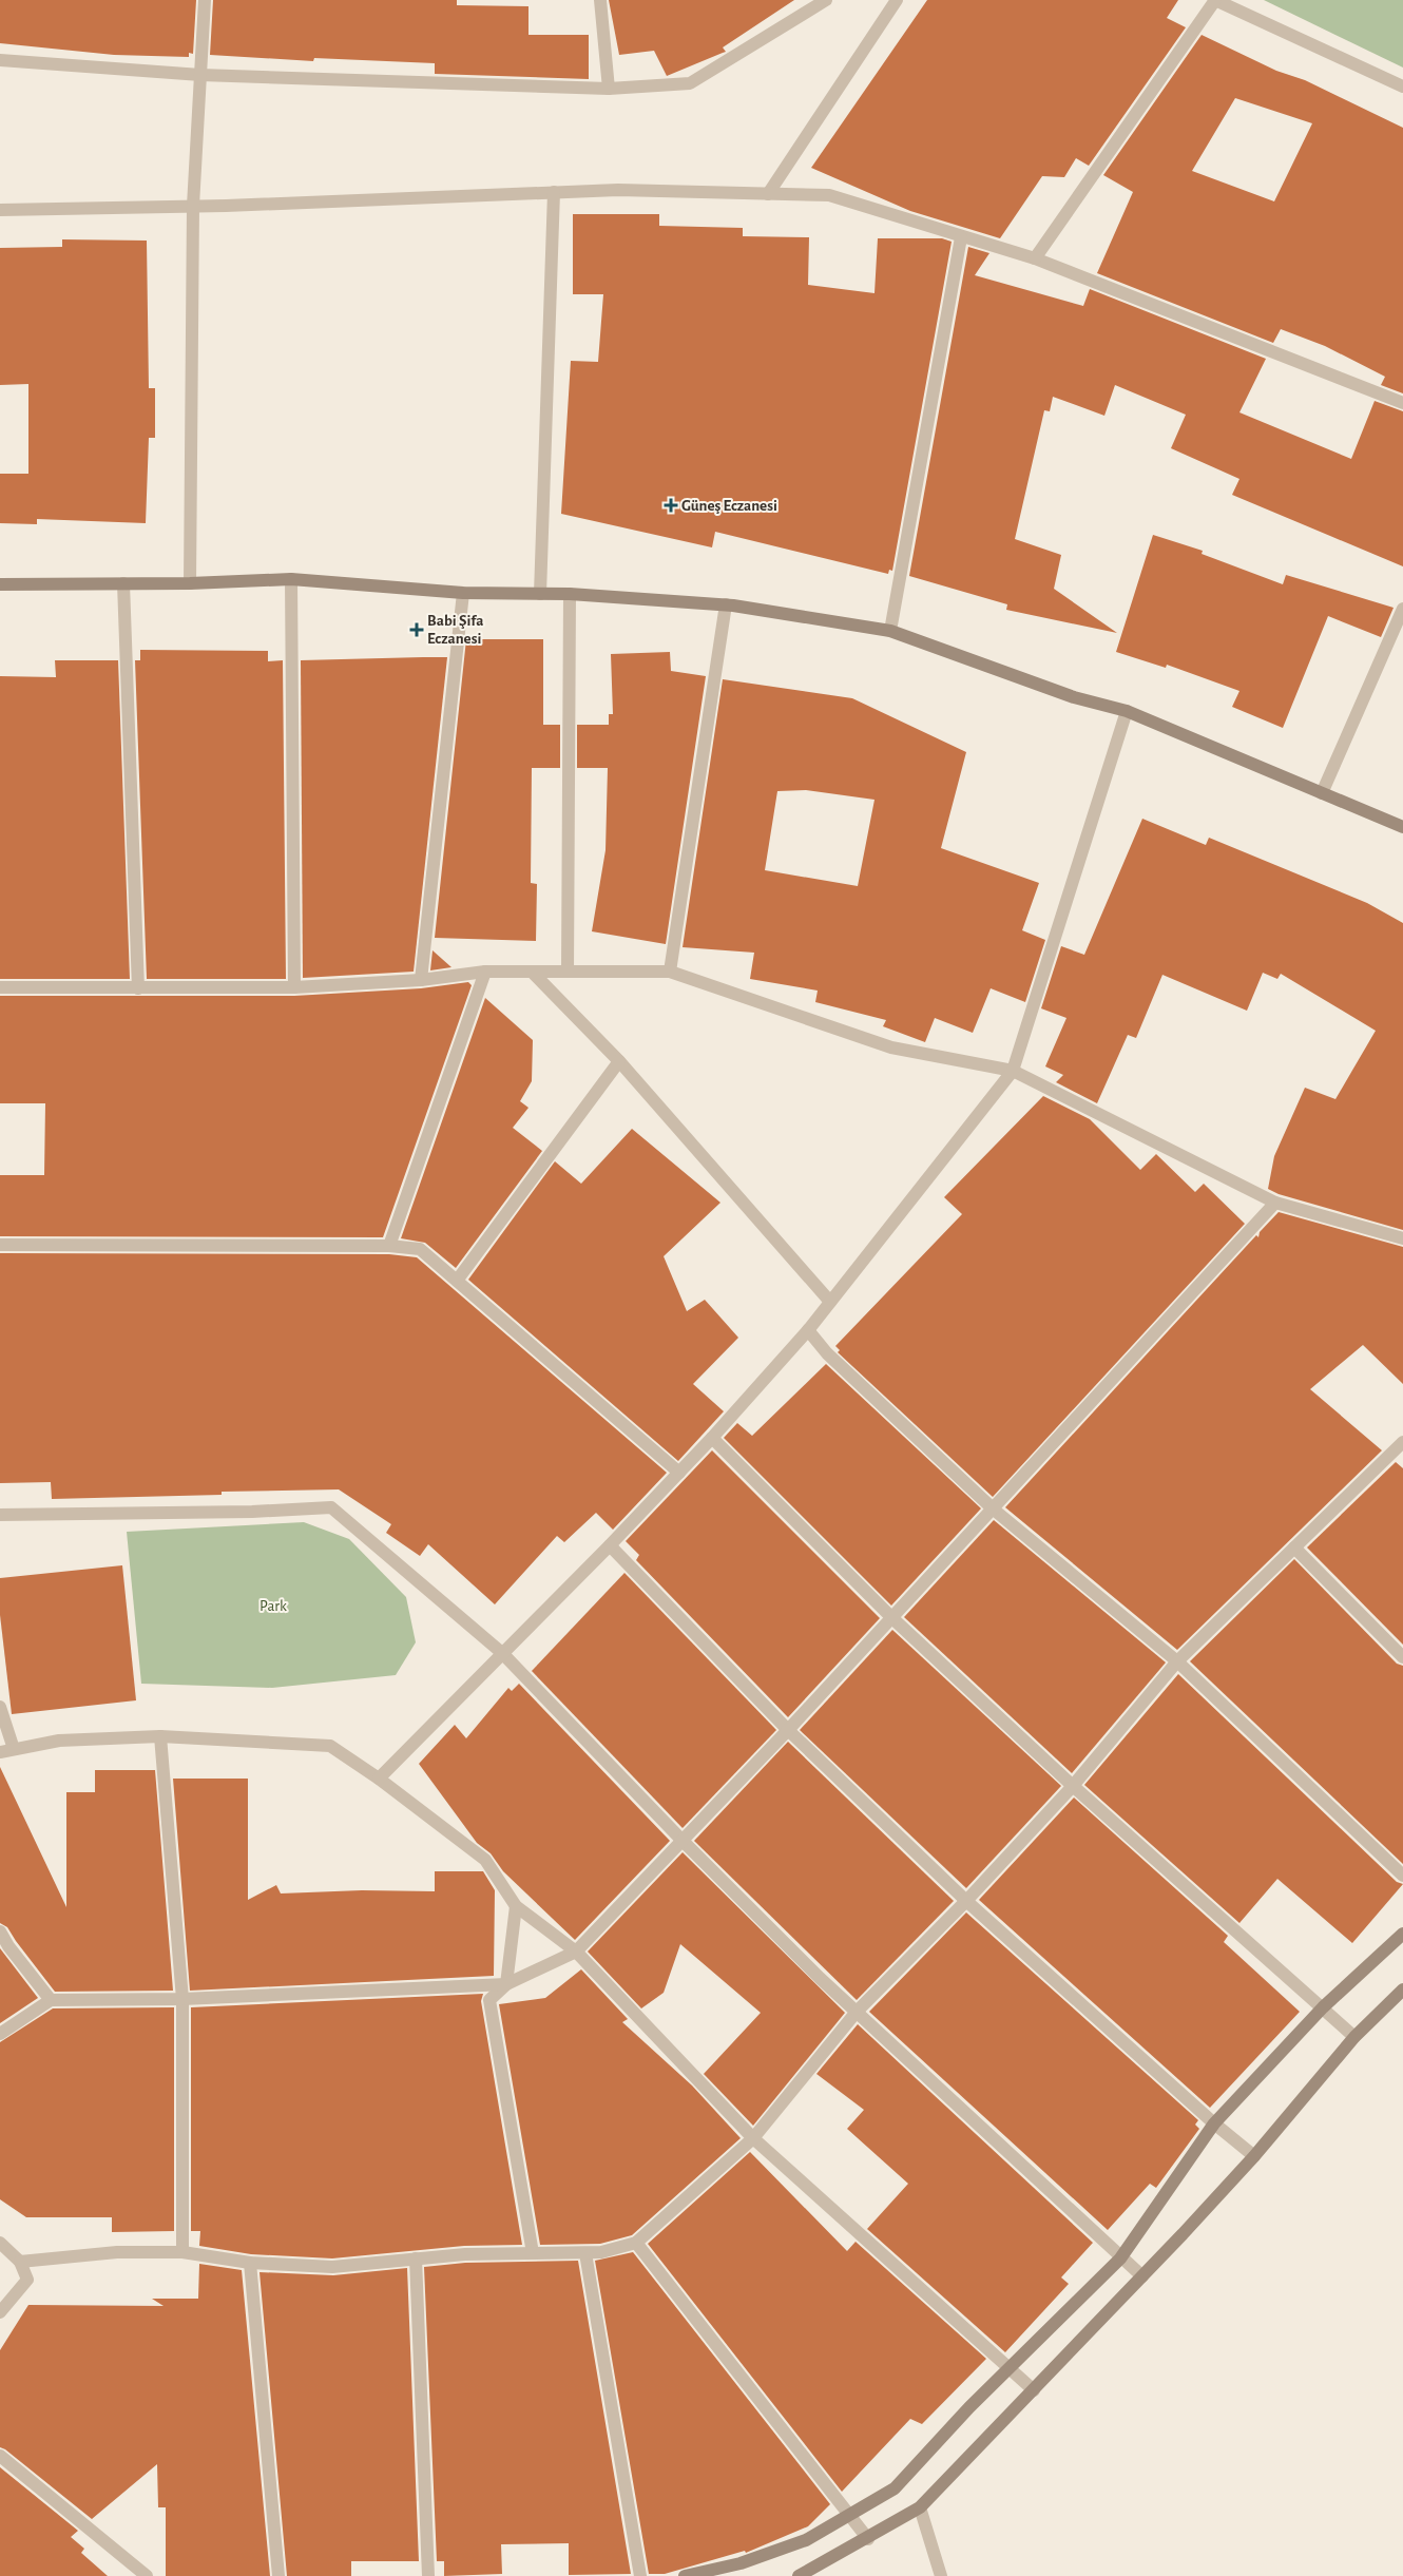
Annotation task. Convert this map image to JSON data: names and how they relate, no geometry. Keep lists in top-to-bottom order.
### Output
{
  "parks": ["Park"],
  "places": {
    "health": ["Güneş Eczanesi", "Babi Şifa Eczanesi"]
  }
}
